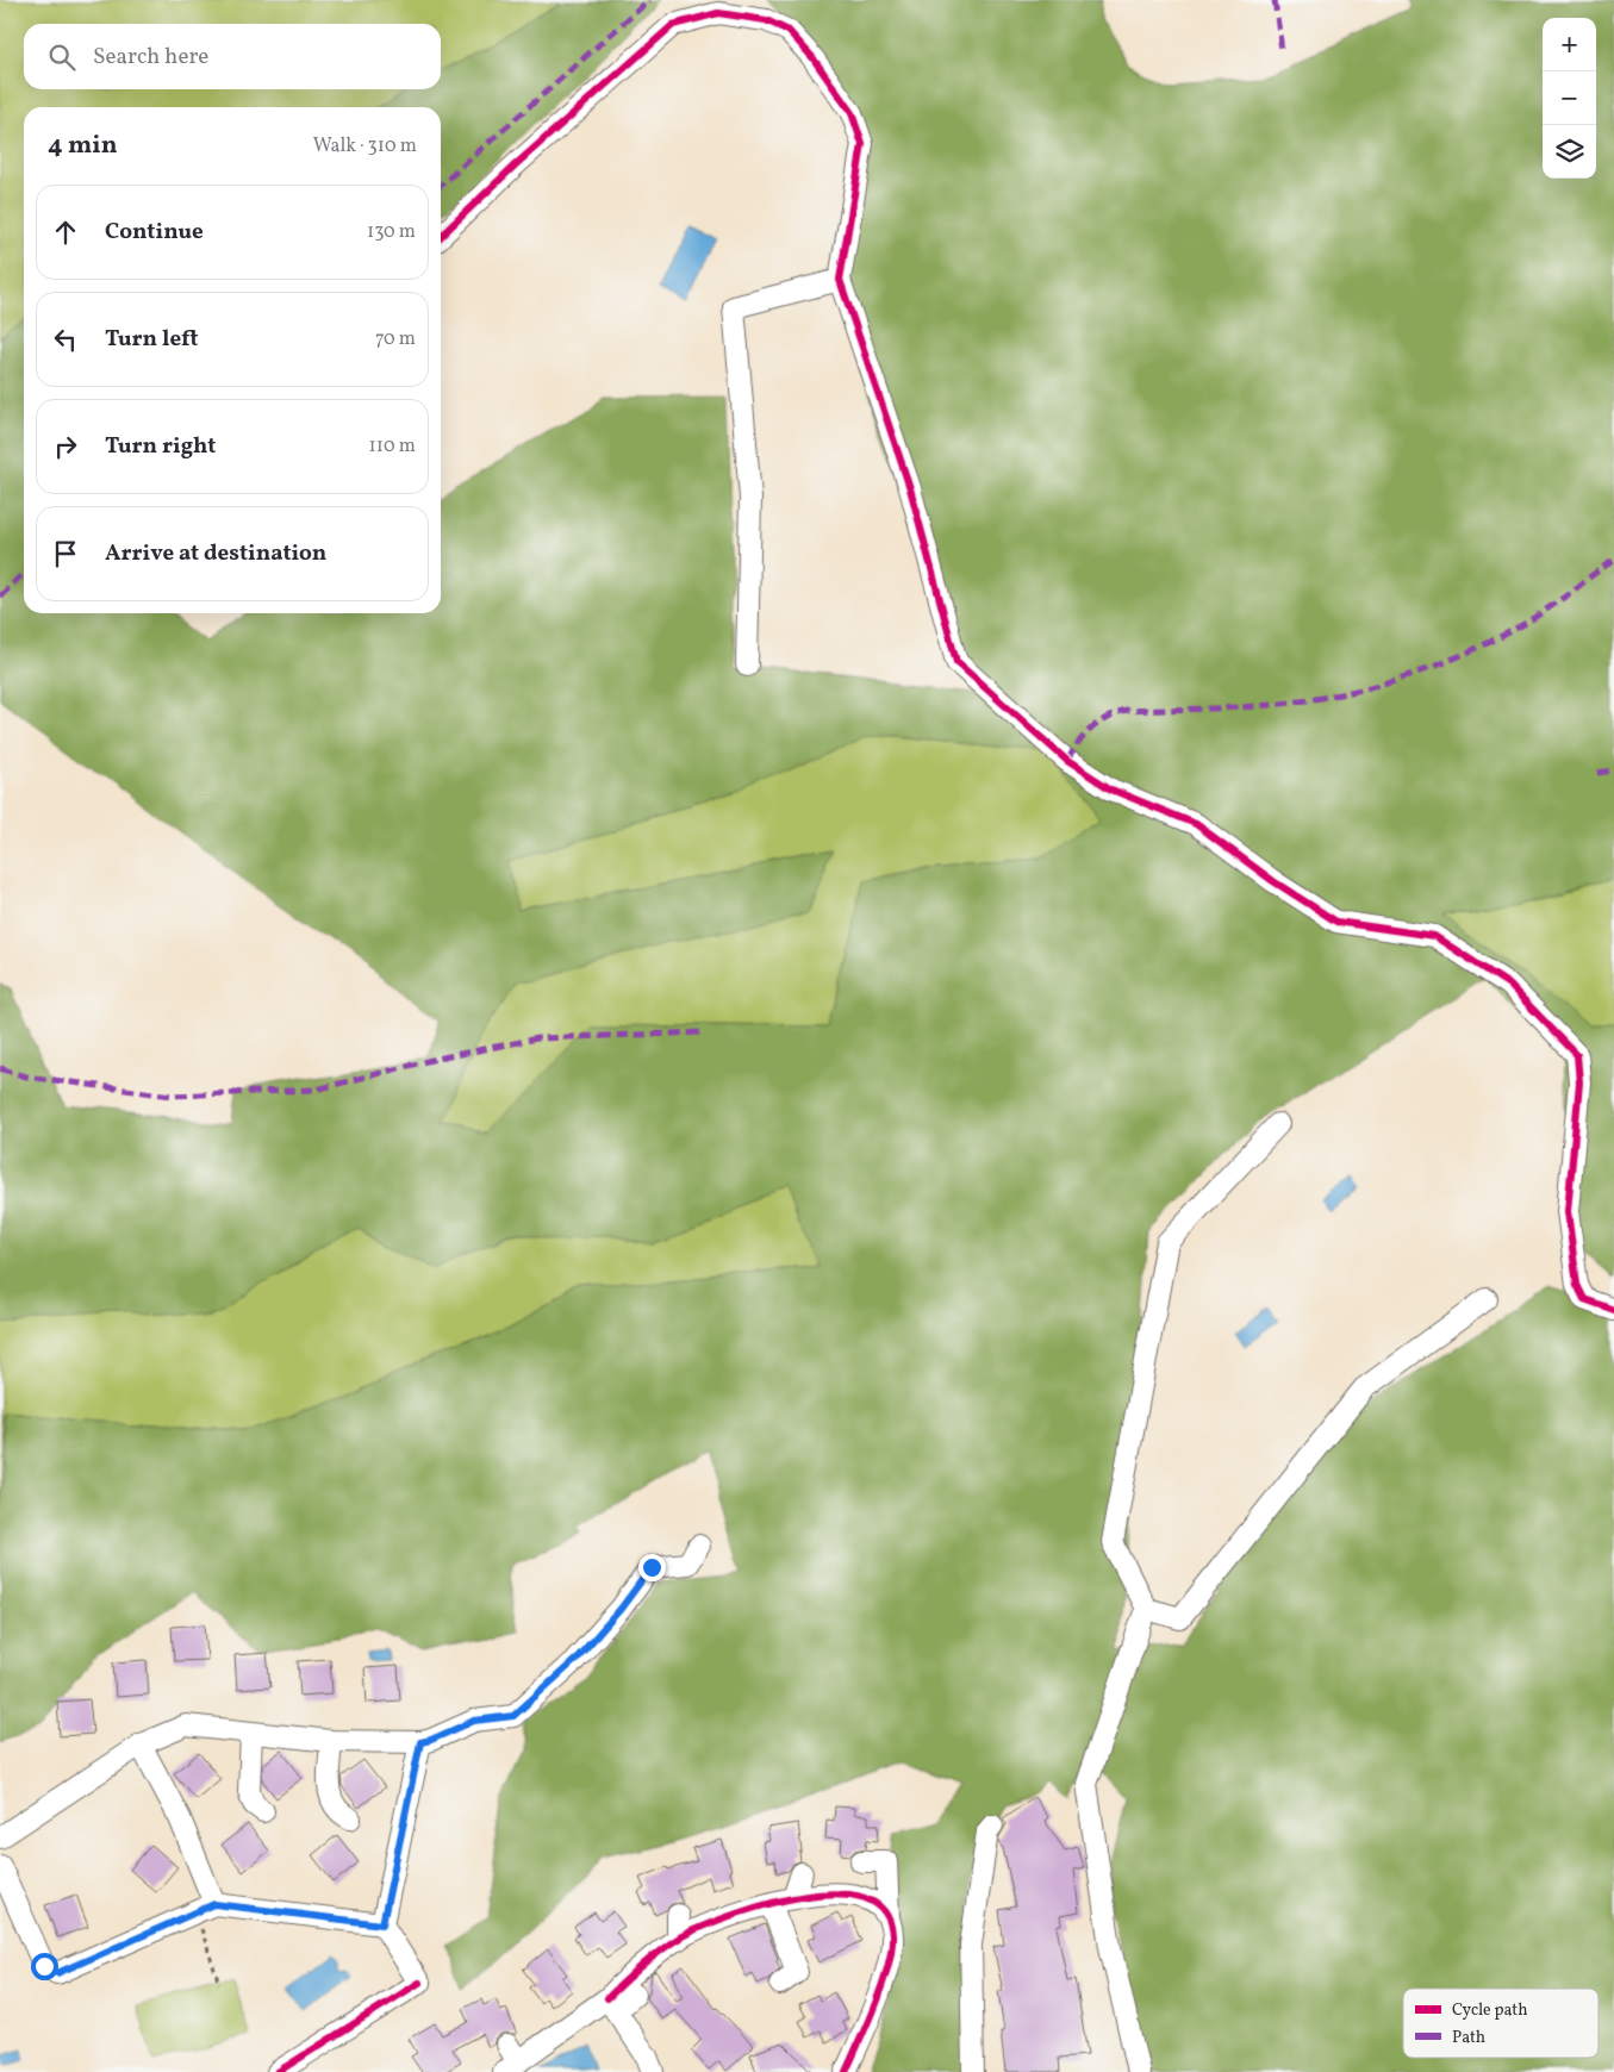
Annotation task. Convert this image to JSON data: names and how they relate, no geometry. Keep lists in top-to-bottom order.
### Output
{
  "legend": ["Cycle path", "Path"],
  "page": {
    "map_buttons": ["+", "−"],
    "search": "Search here",
    "heading": ["4 min", "Walk · 310 m"],
    "list": [
      ["Continue", "130 m"],
      ["Turn left", "70 m"],
      ["Turn right", "110 m"],
      "Arrive at destination"
    ]
  }
}
